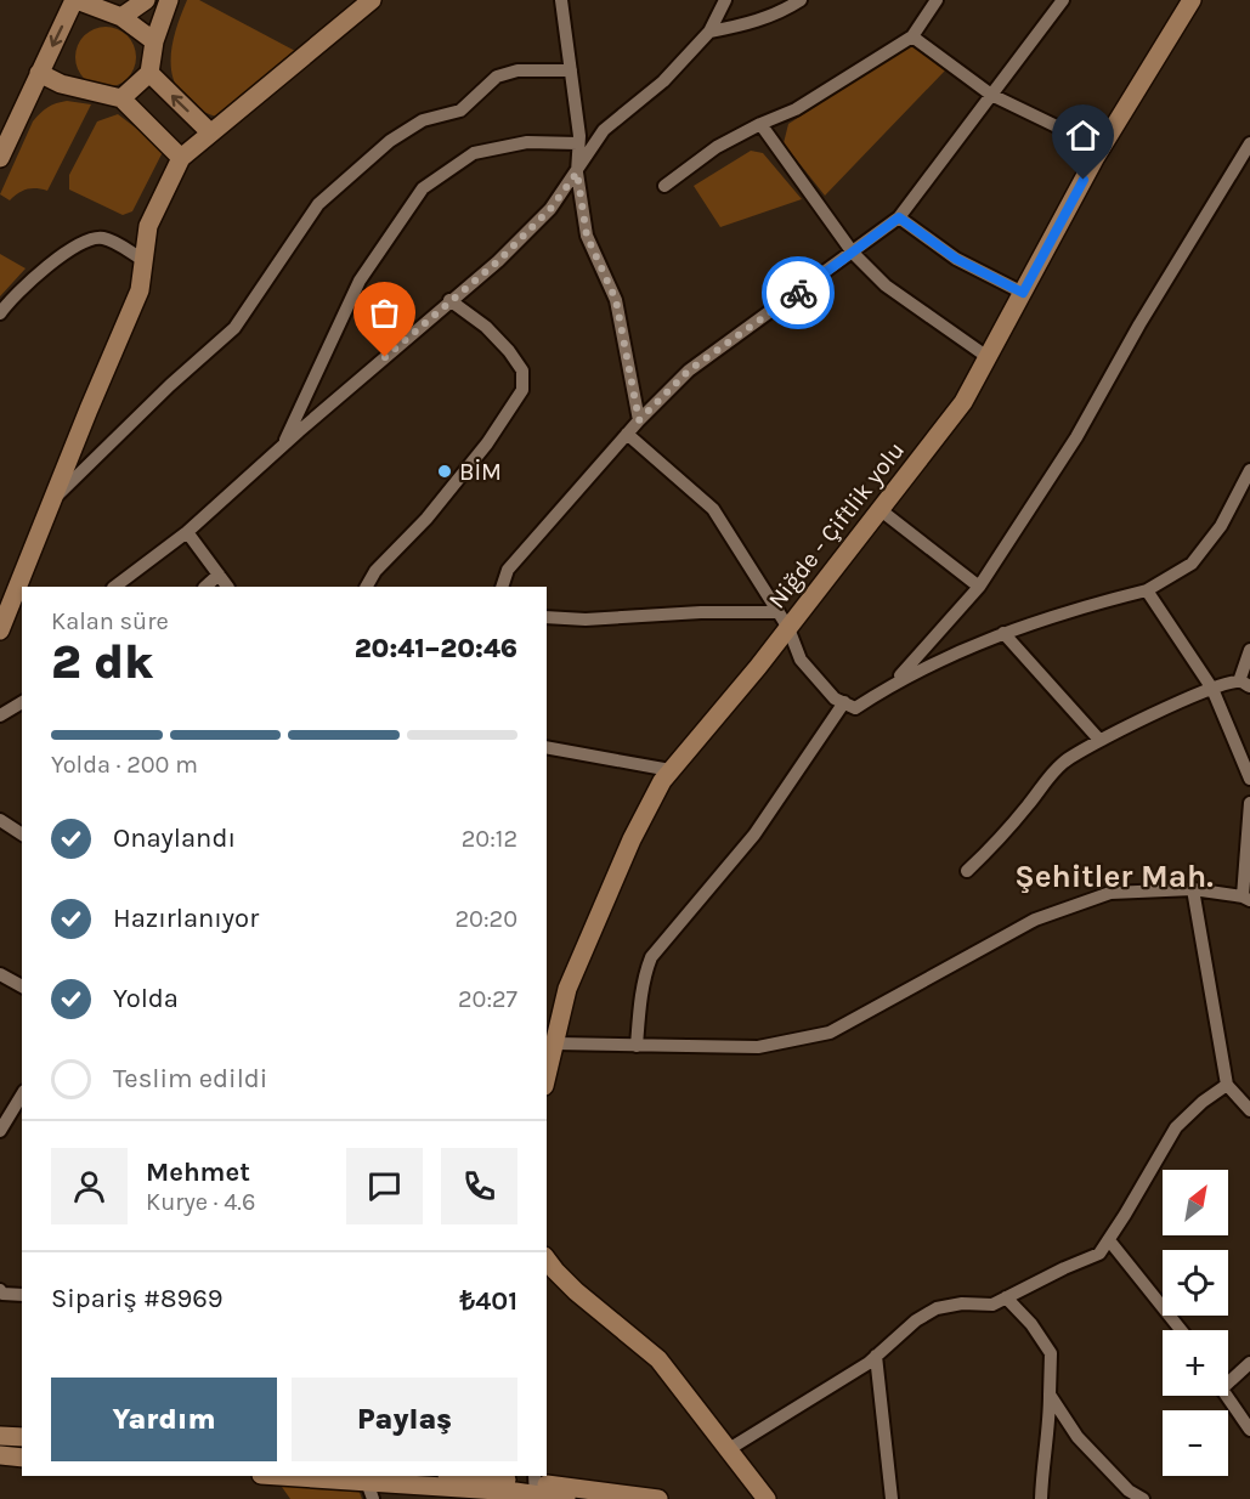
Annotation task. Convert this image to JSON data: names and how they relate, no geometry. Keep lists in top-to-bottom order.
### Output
{
  "streets": {
    "main road": ["Niğde - Çiftlik yolu"]
  },
  "districts": ["Şehitler Mah."],
  "places": ["BİM"],
  "north": "top right",
  "page": {
    "heading": ["2 dk", "Kalan süre", "20:41–20:46"],
    "panel": [
      "Mehmet",
      "Kurye · 4.6",
      "Sipariş #8969",
      "₺401"
    ],
    "bar": "Yolda · 200 m",
    "list": [
      ["Onaylandı", "20:12"],
      ["Hazırlanıyor", "20:20"],
      ["Yolda", "20:27"],
      "Teslim edildi"
    ],
    "map_buttons": ["+", "−"],
    "buttons": ["Yardım", "Paylaş"]
  }
}
